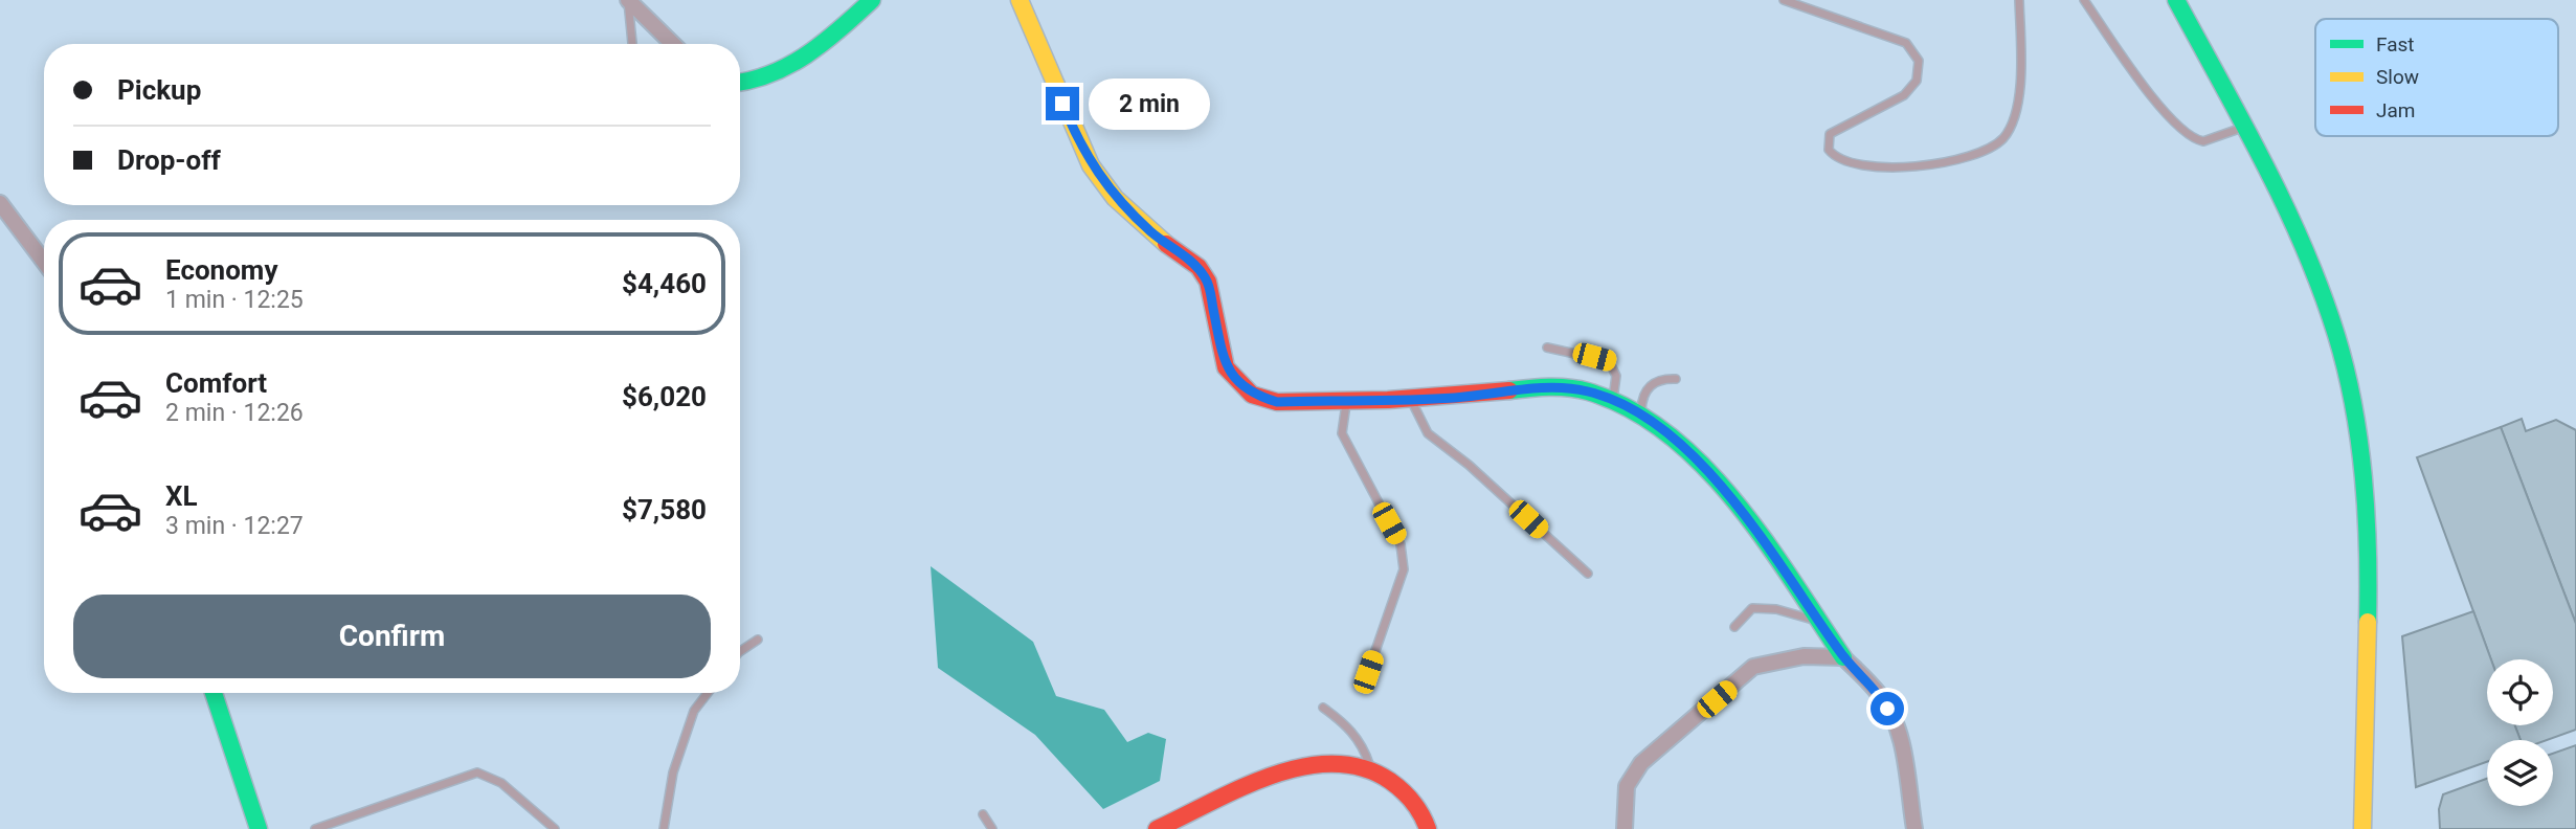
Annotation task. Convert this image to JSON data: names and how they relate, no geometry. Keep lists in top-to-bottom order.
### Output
{
  "legend": ["Fast", "Slow", "Jam"],
  "page": {
    "banner": ["Pickup", "Drop-off"],
    "bubble": "2 min",
    "list": [
      {
        "name": "Economy",
        "note": "1 min · 12:25",
        "value": "$4,460"
      },
      {
        "name": "Comfort",
        "note": "2 min · 12:26",
        "value": "$6,020"
      },
      {
        "name": "XL",
        "note": "3 min · 12:27",
        "value": "$7,580"
      }
    ],
    "buttons": "Confirm"
  }
}
